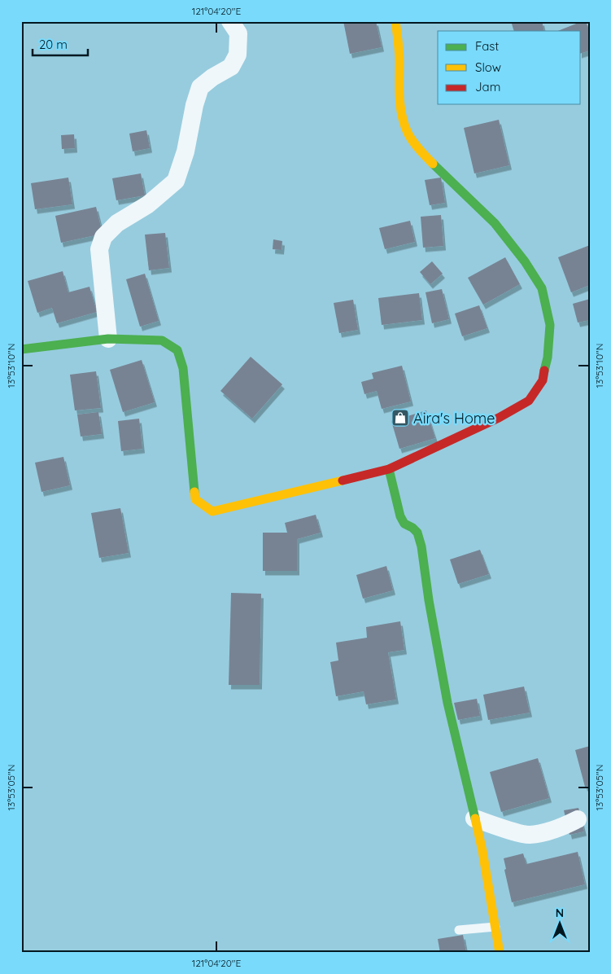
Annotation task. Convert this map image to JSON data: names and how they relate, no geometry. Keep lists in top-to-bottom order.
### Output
{
  "places": {
    "shop": ["Aira's Home"]
  },
  "legend": ["Fast", "Slow", "Jam"],
  "scale_bar": "20 m",
  "north": "top",
  "coordinates": ["121°04'20\"E", "13°53'10\"N", "13°53'05\"N"]
}
